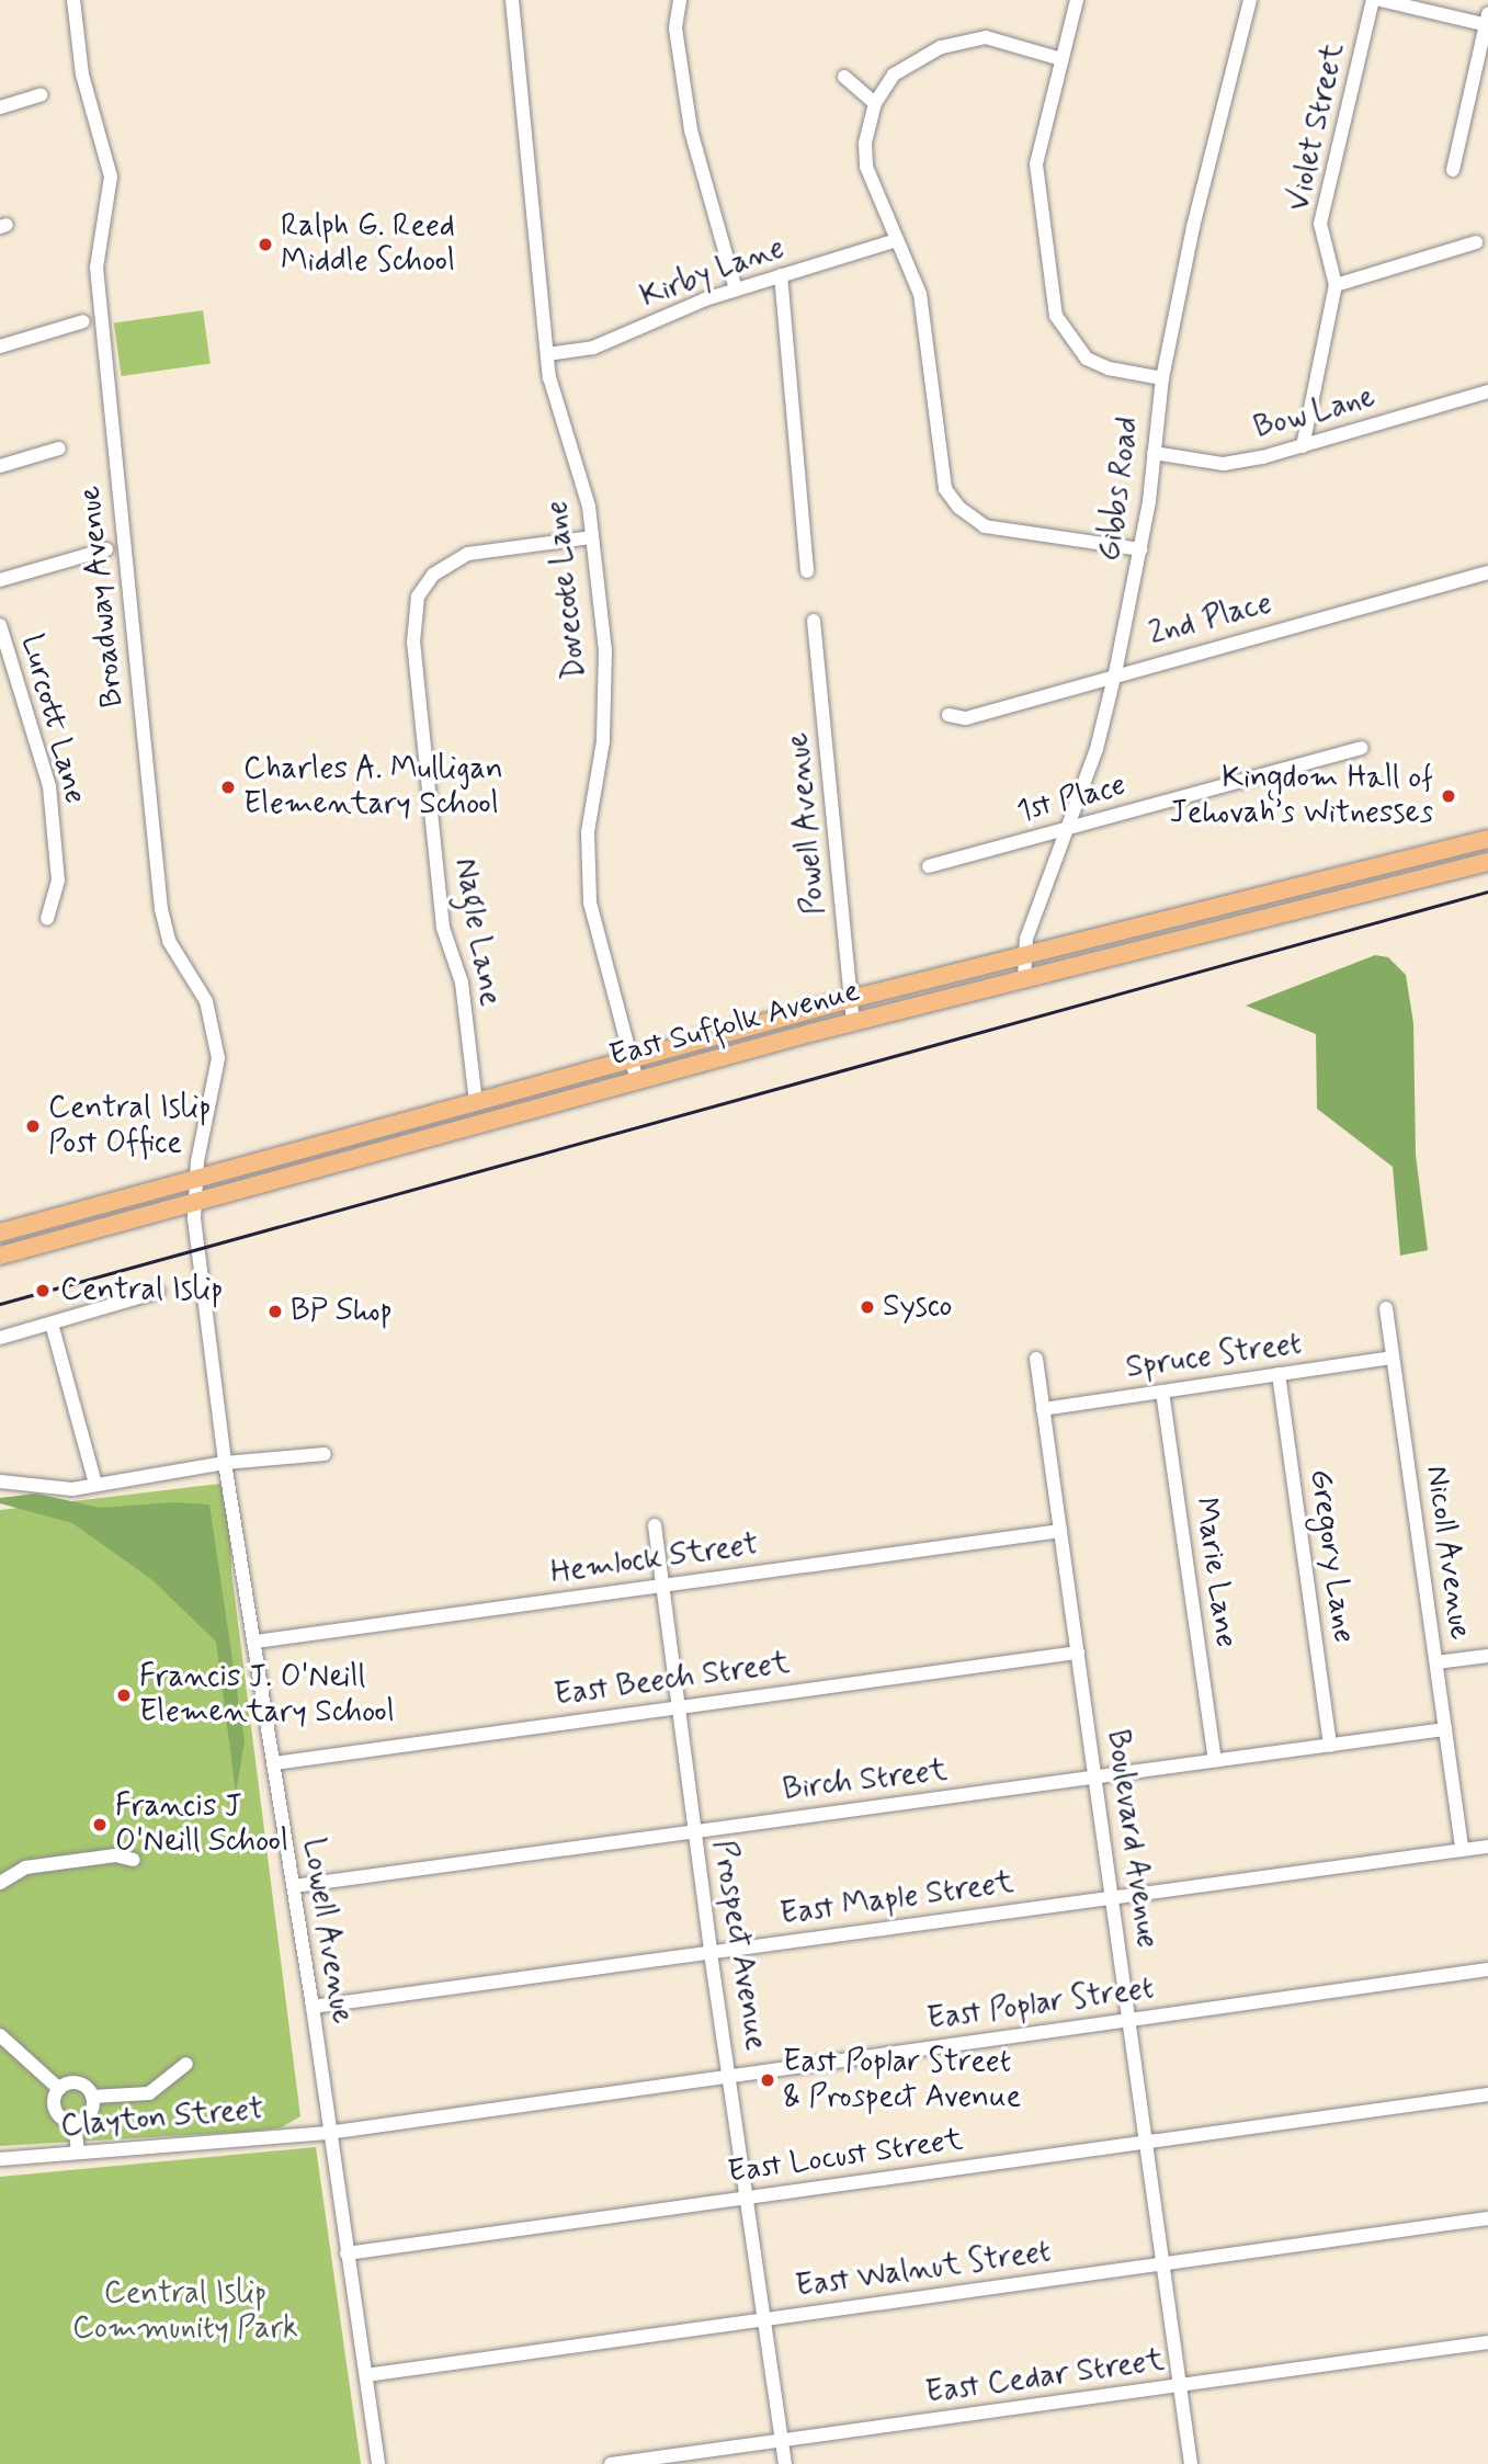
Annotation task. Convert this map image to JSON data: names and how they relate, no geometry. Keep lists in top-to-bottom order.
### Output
{
  "streets": {
    "main road": ["East Suffolk Avenue"],
    "street": [
      "Violet Street",
      "Kirby Lane",
      "Bow Lane",
      "Gibbs Road",
      "Dovecote Lane",
      "Broadway Avenue",
      "2nd Place",
      "Lurcott Lane",
      "1st Place",
      "Powell Avenue",
      "Nagle Lane",
      "Spruce Street",
      "Nicoll Avenue",
      "Gregory Lane",
      "Hemlock Street",
      "Marie Lane",
      "East Beech Street",
      "Birch Street",
      "Boulevard Avenue",
      "East Maple Street",
      "Lowell Avenue",
      "Prospect Avenue",
      "East Poplar Street",
      "Clayton Street",
      "East Locust Street",
      "East Walnut Street",
      "East Cedar Street"
    ]
  },
  "crossings": [
    ["Violet Street", "Bow Lane"],
    ["Kirby Lane", "Dovecote Lane"],
    ["Bow Lane", "Gibbs Road"],
    ["Gibbs Road", "2nd Place"],
    ["Gibbs Road", "1st Place"],
    ["Gibbs Road", "East Suffolk Avenue"],
    ["Dovecote Lane", "Nagle Lane"],
    ["Dovecote Lane", "East Suffolk Avenue"],
    ["Broadway Avenue", "East Suffolk Avenue"],
    ["Broadway Avenue", "Lowell Avenue"],
    ["Powell Avenue", "East Suffolk Avenue"],
    ["Nagle Lane", "East Suffolk Avenue"],
    ["East Suffolk Avenue", "Lowell Avenue"],
    ["Spruce Street", "Nicoll Avenue"],
    ["Spruce Street", "Gregory Lane"],
    ["Spruce Street", "Marie Lane"],
    ["Spruce Street", "Boulevard Avenue"],
    ["Nicoll Avenue", "Birch Street"],
    ["Nicoll Avenue", "East Maple Street"],
    ["Gregory Lane", "Birch Street"],
    ["Hemlock Street", "Boulevard Avenue"],
    ["Hemlock Street", "Lowell Avenue"],
    ["Hemlock Street", "Prospect Avenue"],
    ["Marie Lane", "Birch Street"],
    ["East Beech Street", "Boulevard Avenue"],
    ["East Beech Street", "Lowell Avenue"],
    ["East Beech Street", "Prospect Avenue"],
    ["Birch Street", "Boulevard Avenue"],
    ["Birch Street", "Lowell Avenue"],
    ["Birch Street", "Prospect Avenue"],
    ["Boulevard Avenue", "East Maple Street"],
    ["Boulevard Avenue", "East Poplar Street"],
    ["Boulevard Avenue", "East Locust Street"],
    ["Boulevard Avenue", "East Walnut Street"],
    ["Boulevard Avenue", "East Cedar Street"],
    ["East Maple Street", "Lowell Avenue"],
    ["East Maple Street", "Prospect Avenue"],
    ["Lowell Avenue", "East Poplar Street"],
    ["Lowell Avenue", "Clayton Street"],
    ["Lowell Avenue", "East Locust Street"],
    ["Lowell Avenue", "East Walnut Street"],
    ["Prospect Avenue", "East Poplar Street"],
    ["Prospect Avenue", "East Locust Street"],
    ["Prospect Avenue", "East Walnut Street"],
    ["Prospect Avenue", "East Cedar Street"],
    ["East Poplar Street", "Clayton Street"]
  ],
  "parks": ["Central Islip Community Park"],
  "places": [
    "Ralph G. Reed Middle School",
    "Charles A. Mulligan Elementary School",
    "Kingdom Hall of Jehovah’s Witnesses",
    "Central Islip Post Office",
    "Central Islip",
    "Sysco",
    "BP Shop",
    "Francis J. O'Neill Elementary School",
    "Francis J O'Neill School",
    "East Poplar Street & Prospect Avenue"
  ]
}
